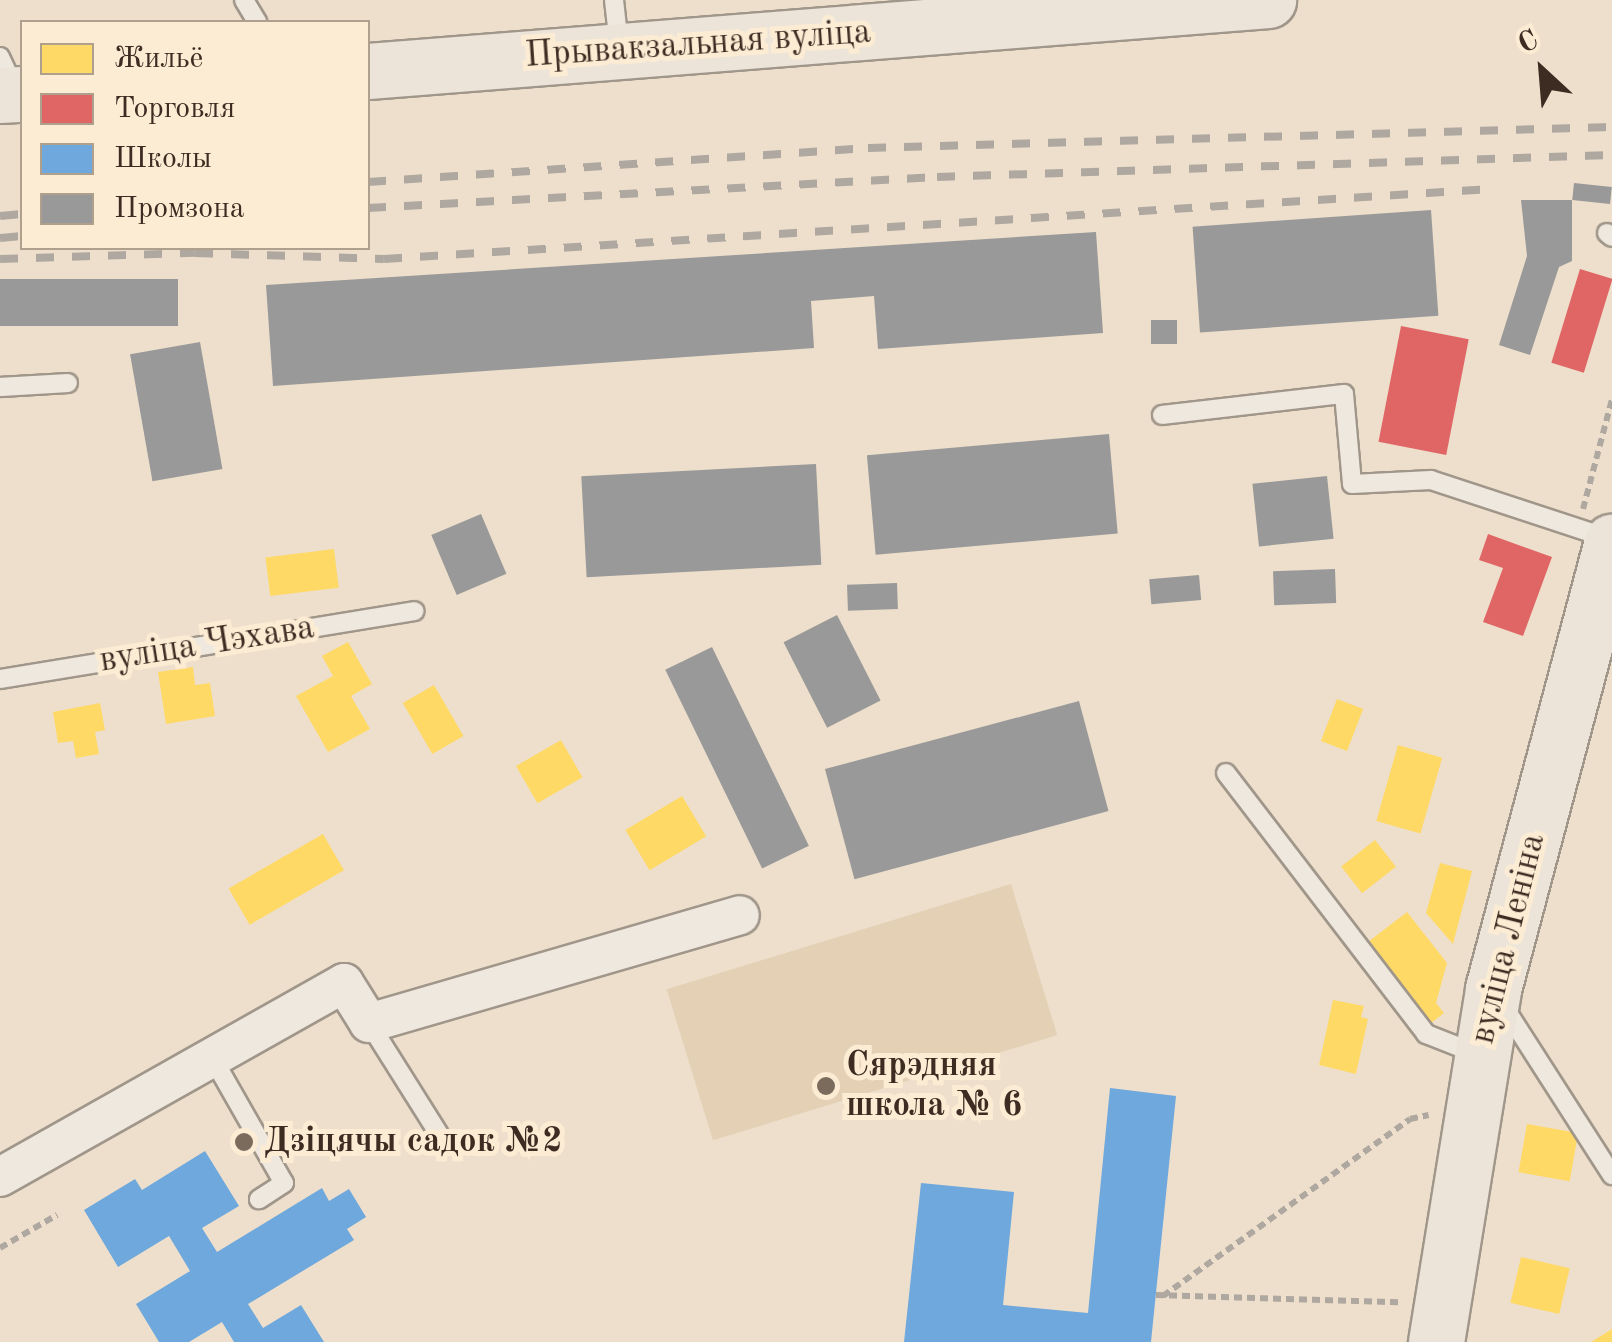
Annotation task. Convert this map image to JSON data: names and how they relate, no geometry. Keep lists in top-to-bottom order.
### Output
{
  "streets": {
    "main road": ["Прывакзальная вуліца", "вуліца Леніна"],
    "lane": ["вуліца Чэхава"]
  },
  "places": ["Сярэдняя школа № 6", "Дзіцячы садок №2"],
  "legend": [
    "Жильё",
    "Торговля",
    "Школы",
    "Промзона"
  ],
  "north": "top left"
}
